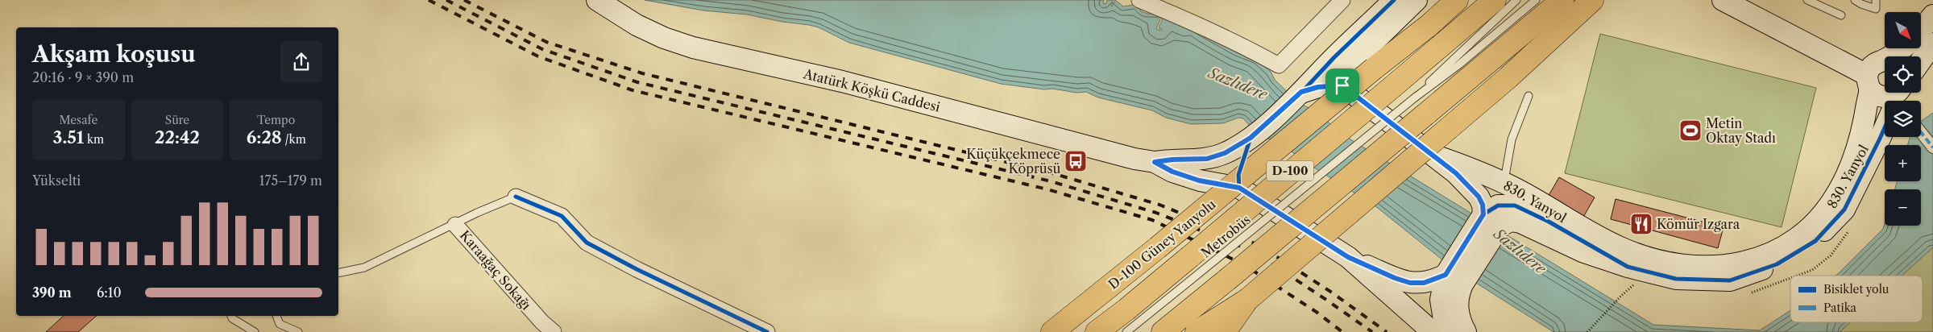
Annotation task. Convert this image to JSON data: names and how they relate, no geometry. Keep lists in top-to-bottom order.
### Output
{
  "streets": {
    "main road": [
      "Atatürk Köşkü Caddesi",
      "D-100",
      "830. Yanyol",
      "D-100 Güney Yanyolu"
    ],
    "street": ["Karaağaç Sokağı"],
    "lane": ["Metrobüs"]
  },
  "water": ["Sazlıdere"],
  "places": {
    "sports": ["Metin Oktay Stadı"],
    "bus stop": ["Küçükçekmece Köprüsü"],
    "restaurant": ["Kömür Izgara"]
  },
  "legend": ["Bisiklet yolu", "Patika"],
  "north": "bottom right",
  "page": {
    "map_buttons": ["+", "−"],
    "heading": ["Akşam koşusu", "20:16 · 9 × 390 m"],
    "stats": [
      ["Mesafe", "3.51 km"],
      ["Süre", "22:42"],
      ["Tempo", "6:28 /km"]
    ],
    "chart": ["Yükselti", "175–179 m"],
    "list": [
      {
        "name": "390 m",
        "note": "6:10"
      }
    ]
  }
}
